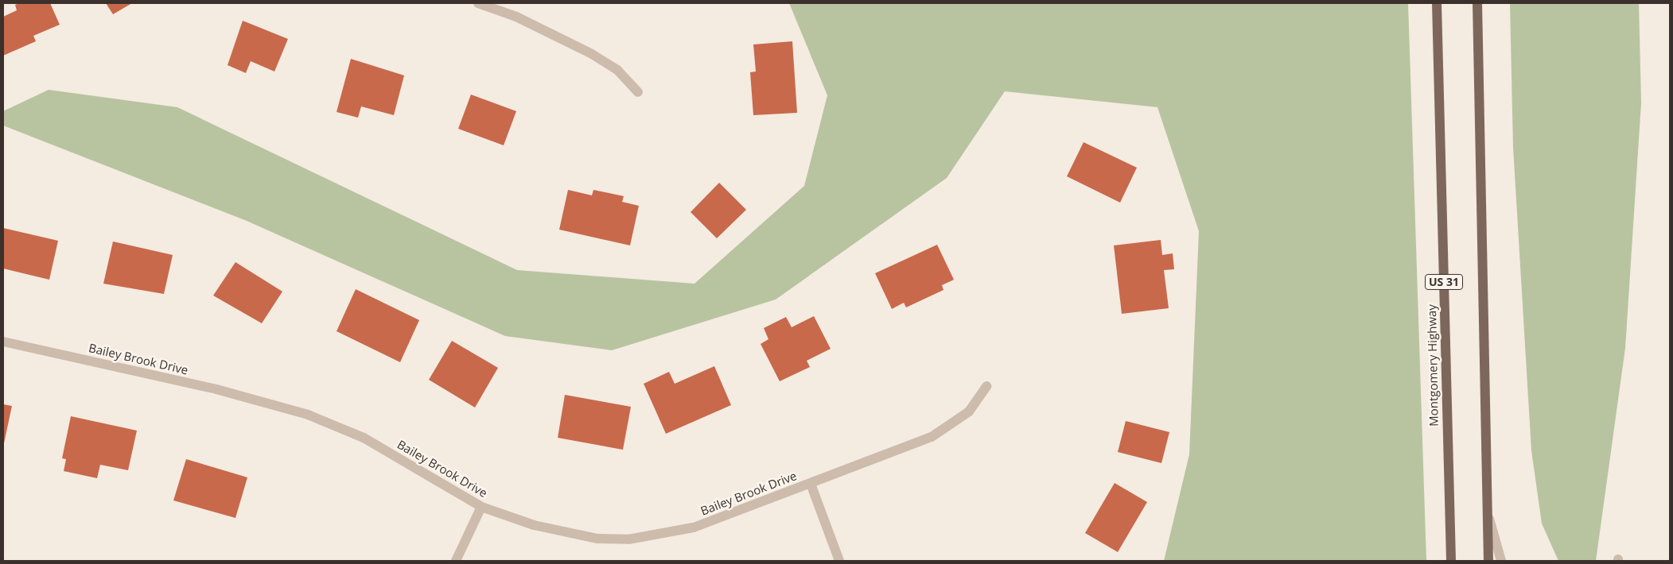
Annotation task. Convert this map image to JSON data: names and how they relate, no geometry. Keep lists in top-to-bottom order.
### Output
{
  "streets": {
    "main road": ["US 31", "Montgomery Highway"],
    "street": ["Bailey Brook Drive"]
  }
}
